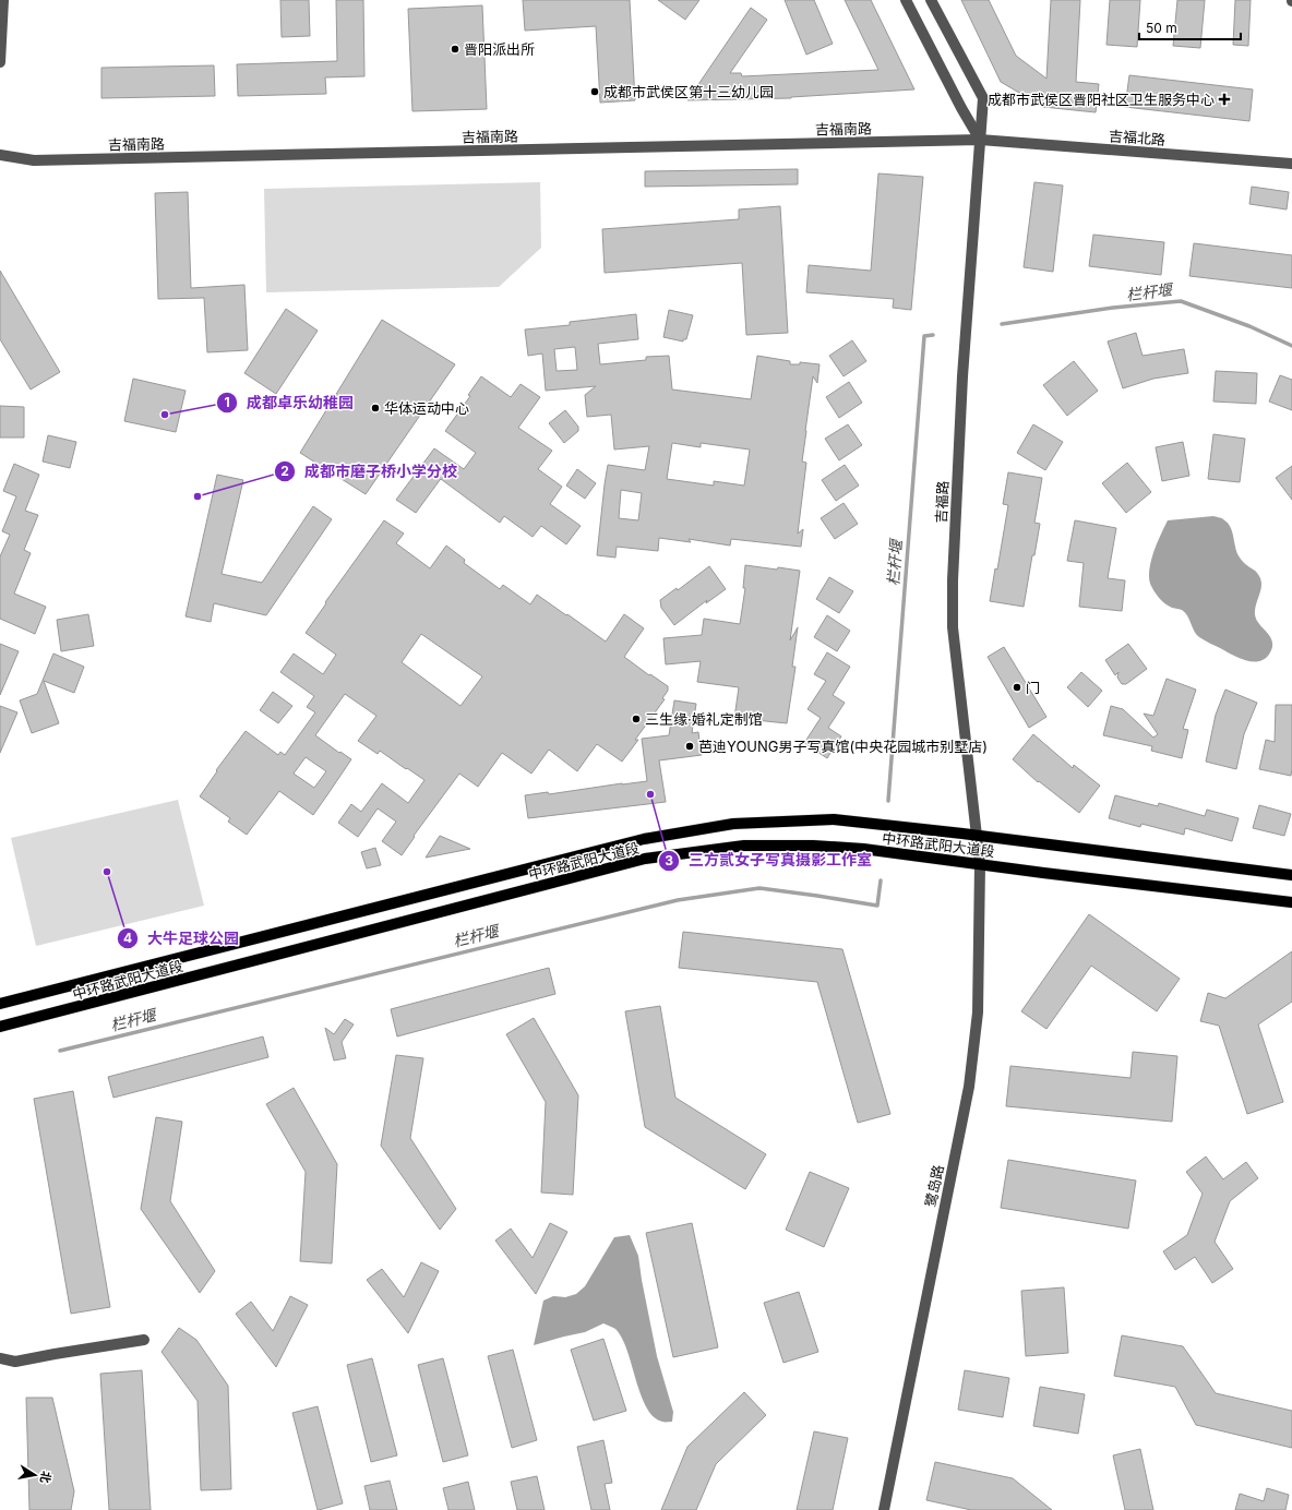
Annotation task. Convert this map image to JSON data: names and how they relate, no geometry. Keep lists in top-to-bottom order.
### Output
{
  "streets": {
    "main road": ["中环路武阳大道段"],
    "street": [
      "吉福南路",
      "吉福北路",
      "吉福路",
      "鹭岛路"
    ]
  },
  "crossings": [
    ["吉福南路", "吉福北路"],
    ["吉福南路", "吉福路"],
    ["吉福北路", "吉福路"],
    ["吉福路", "中环路武阳大道段"],
    ["吉福路", "鹭岛路"],
    ["中环路武阳大道段", "鹭岛路"]
  ],
  "water": ["栏杆堰"],
  "places": {
    "other": [
      "晋阳派出所",
      "成都市武侯区第十三幼儿园",
      "华体运动中心",
      "成都卓乐幼稚园",
      "成都市磨子桥小学分校",
      "门",
      "三生缘·婚礼定制馆",
      "芭迪YOUNG男子写真馆(中央花园城市别墅店)",
      "三方贰女子写真摄影工作室",
      "大牛足球公园"
    ],
    "health": ["成都市武侯区晋阳社区卫生服务中心"]
  },
  "scale_bar": "50 m",
  "north": "right"
}
